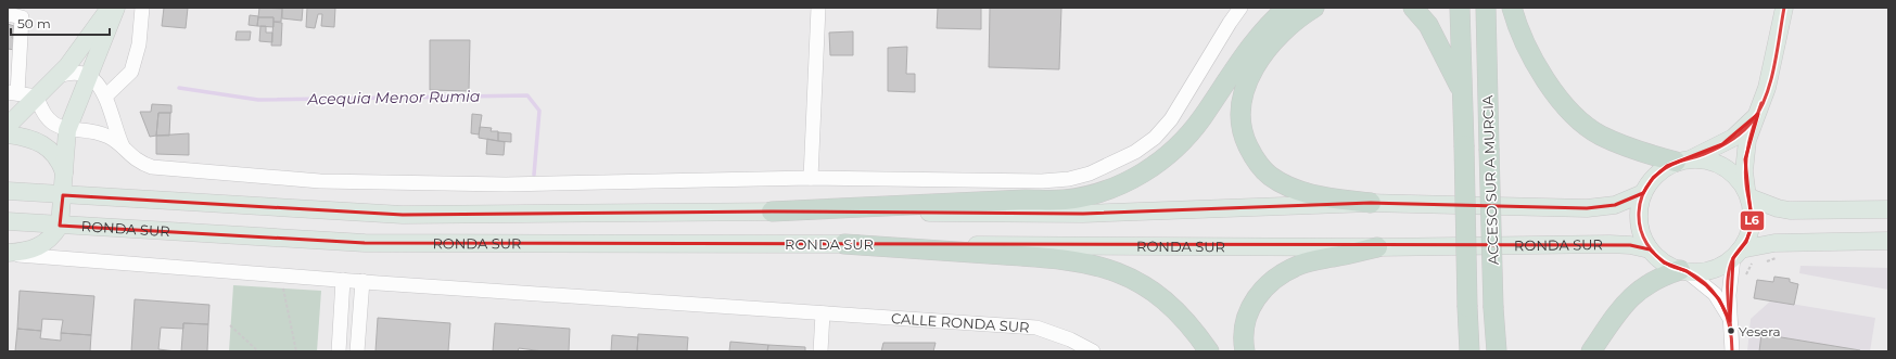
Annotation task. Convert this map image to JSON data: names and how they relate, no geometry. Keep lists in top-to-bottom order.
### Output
{
  "streets": {
    "highway": ["ACCESO SUR A MURCIA"],
    "main road": ["RONDA SUR"],
    "street": ["CALLE RONDA SUR"]
  },
  "water": ["Acequia Menor Rumia"],
  "places": ["Yesera"],
  "lines": ["transit line L6"],
  "scale_bar": "50 m"
}
